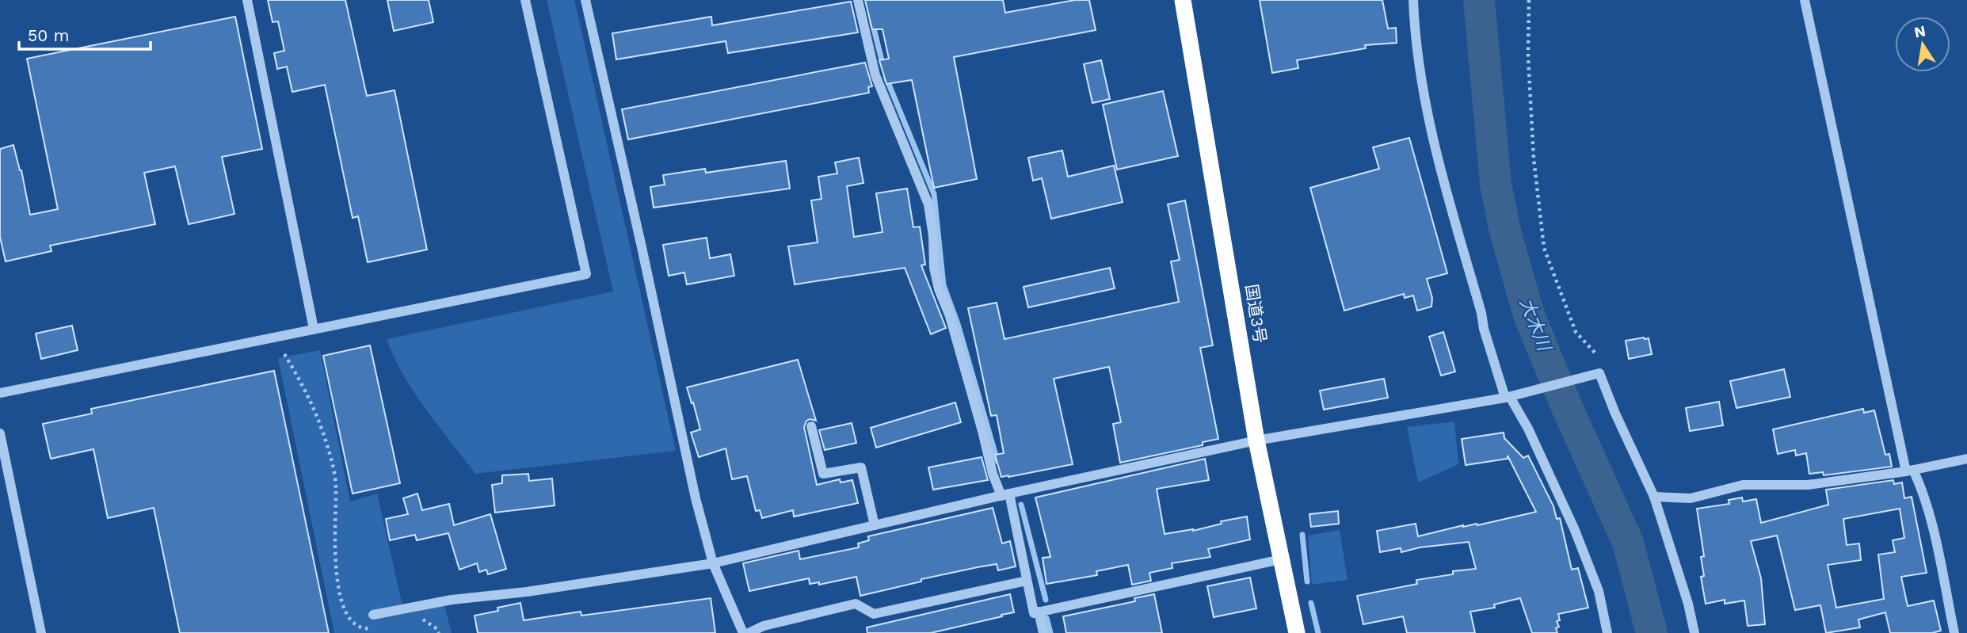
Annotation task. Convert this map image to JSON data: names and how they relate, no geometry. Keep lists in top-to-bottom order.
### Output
{
  "streets": {
    "highway": ["国道3号"]
  },
  "water": ["大木川"],
  "scale_bar": "50 m",
  "north": "top"
}
